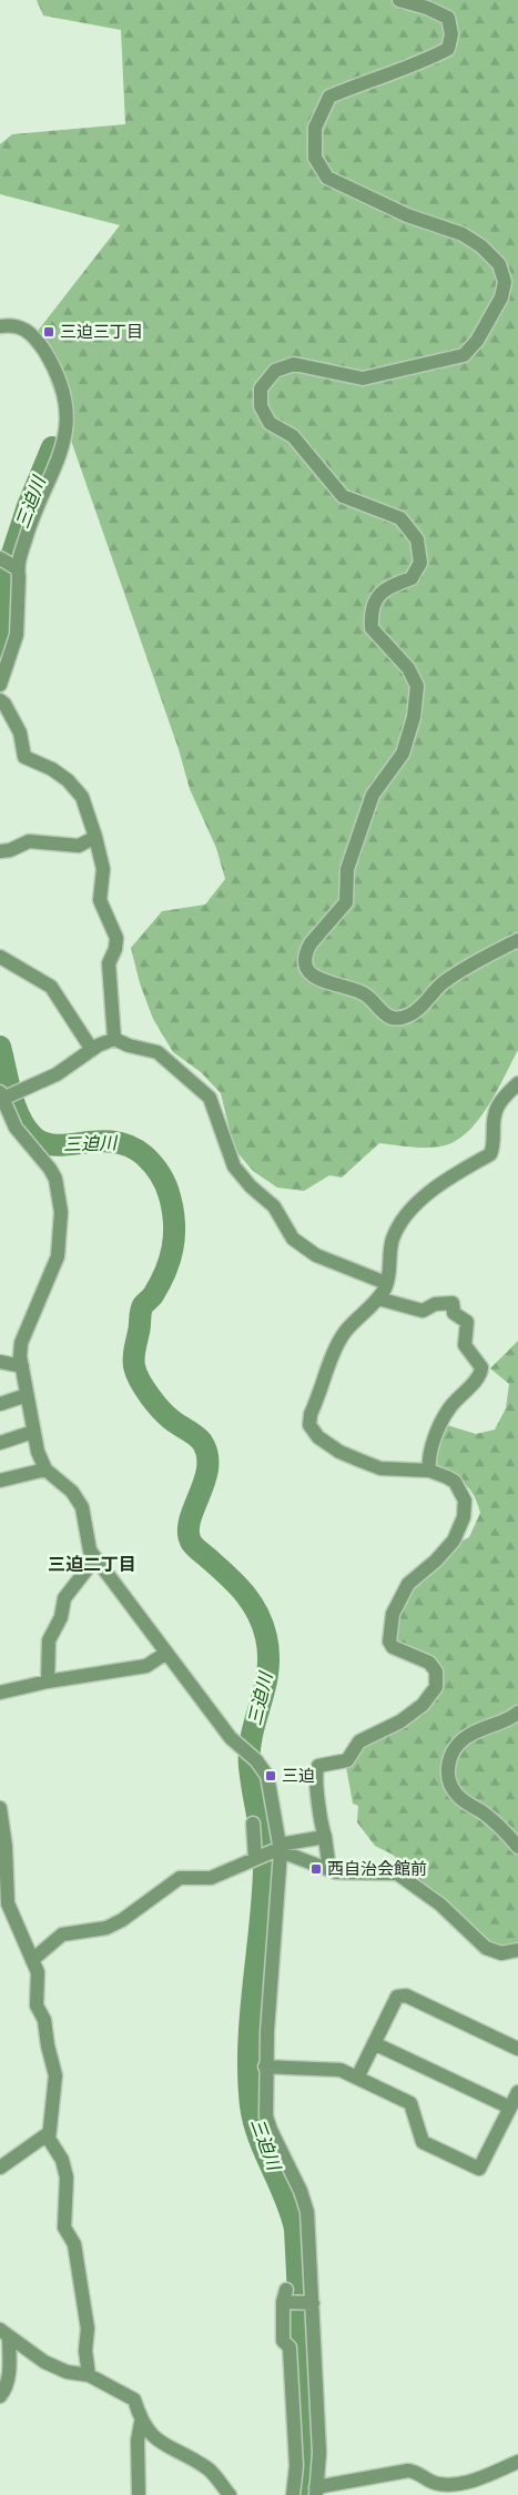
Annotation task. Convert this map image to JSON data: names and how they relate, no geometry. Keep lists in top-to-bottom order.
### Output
{
  "districts": ["三迫二丁目"],
  "water": ["三迫川"],
  "places": {
    "transit": ["三迫三丁目", "三迫", "西自治会館前"]
  }
}
